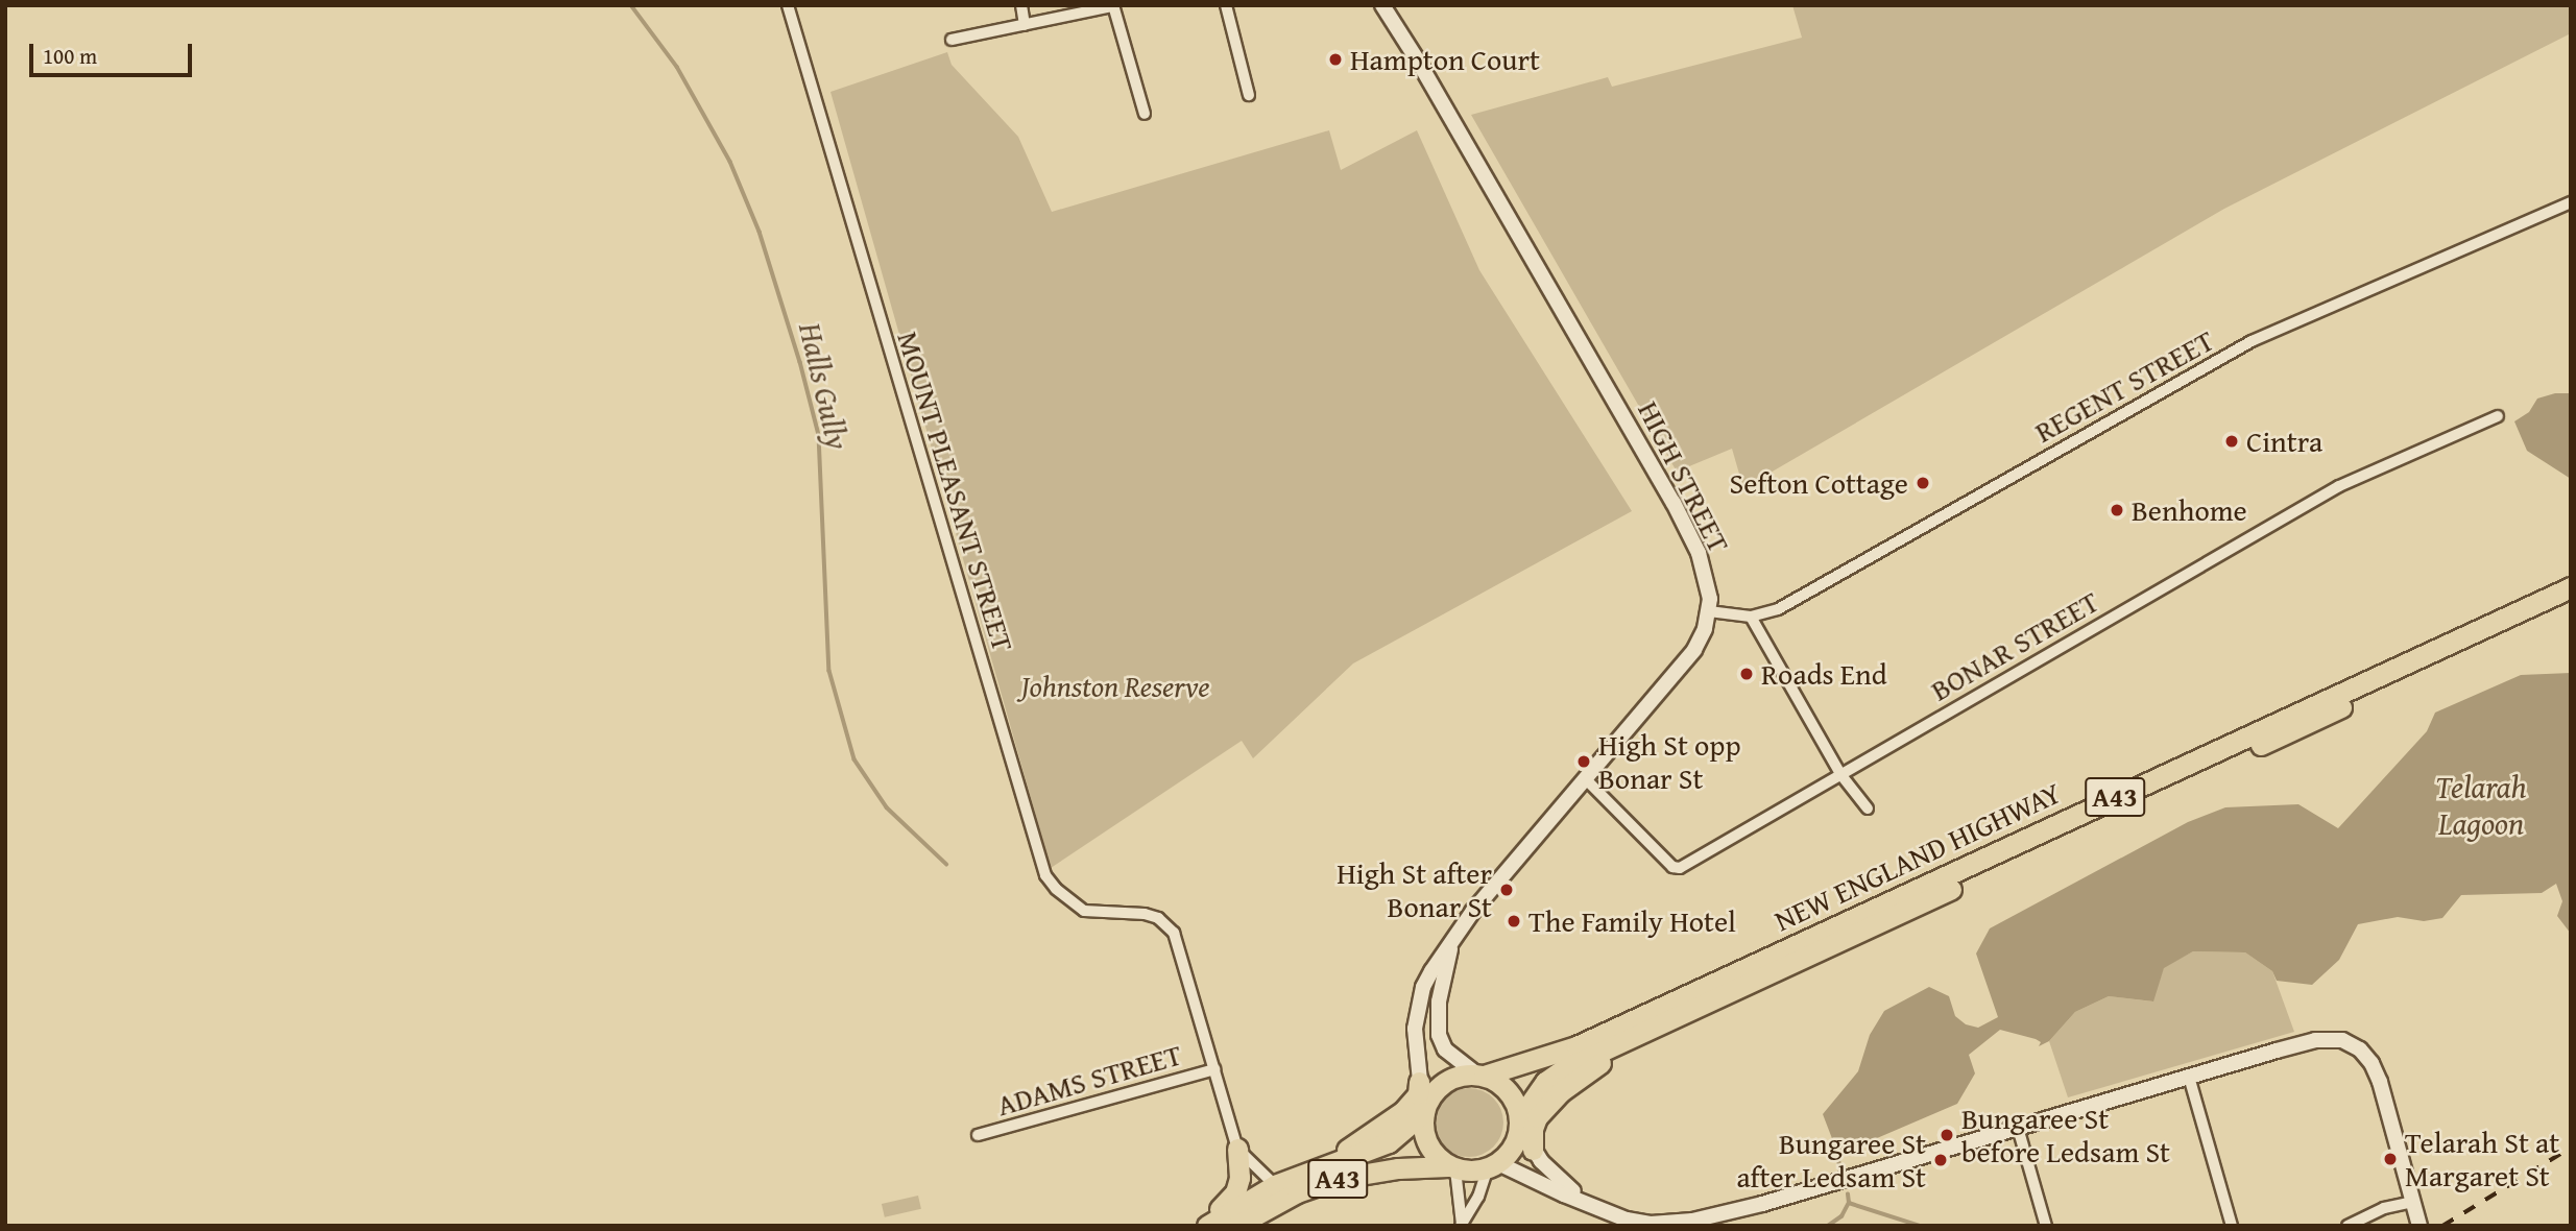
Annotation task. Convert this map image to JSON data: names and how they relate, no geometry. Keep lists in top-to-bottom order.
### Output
{
  "streets": {
    "highway": ["A43", "NEW ENGLAND HIGHWAY"],
    "main road": ["HIGH STREET"],
    "street": [
      "REGENT STREET",
      "MOUNT PLEASANT STREET",
      "BONAR STREET",
      "ADAMS STREET"
    ]
  },
  "crossings": [
    ["REGENT STREET", "HIGH STREET"],
    ["HIGH STREET", "BONAR STREET"],
    ["HIGH STREET", "A43"],
    ["HIGH STREET", "NEW ENGLAND HIGHWAY"],
    ["MOUNT PLEASANT STREET", "A43"],
    ["MOUNT PLEASANT STREET", "ADAMS STREET"],
    ["A43", "NEW ENGLAND HIGHWAY"]
  ],
  "water": ["Halls Gully", "Telarah Lagoon"],
  "parks": ["Johnston Reserve"],
  "places": [
    "Hampton Court",
    "Cintra",
    "Sefton Cottage",
    "Benhome",
    "Roads End",
    "High St opp Bonar St",
    "High St after Bonar St",
    "The Family Hotel",
    "Bungaree St before Ledsam St",
    "Telarah St at Margaret St",
    "Bungaree St after Ledsam St"
  ],
  "scale_bar": "100 m"
}
